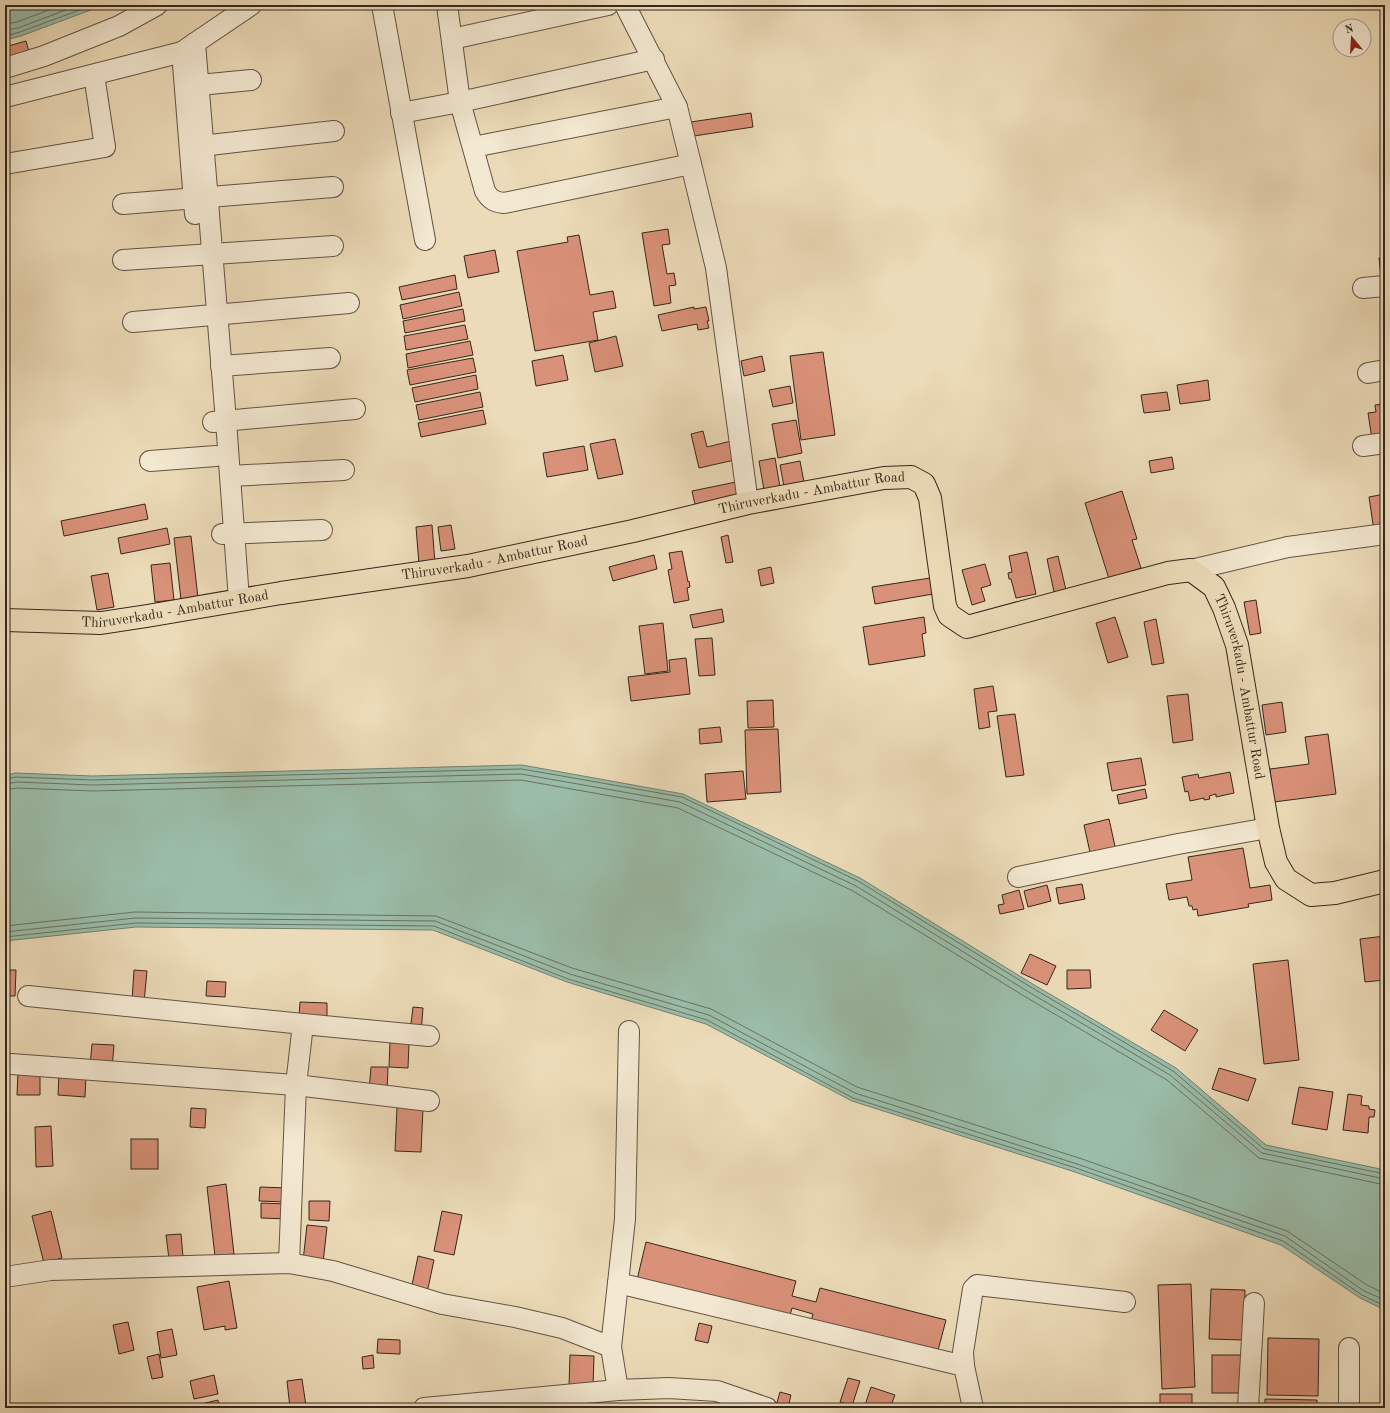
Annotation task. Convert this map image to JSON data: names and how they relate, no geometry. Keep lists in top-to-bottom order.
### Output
{
  "streets": {
    "main road": ["Thiruverkadu - Ambattur Road"]
  },
  "north": "top"
}
